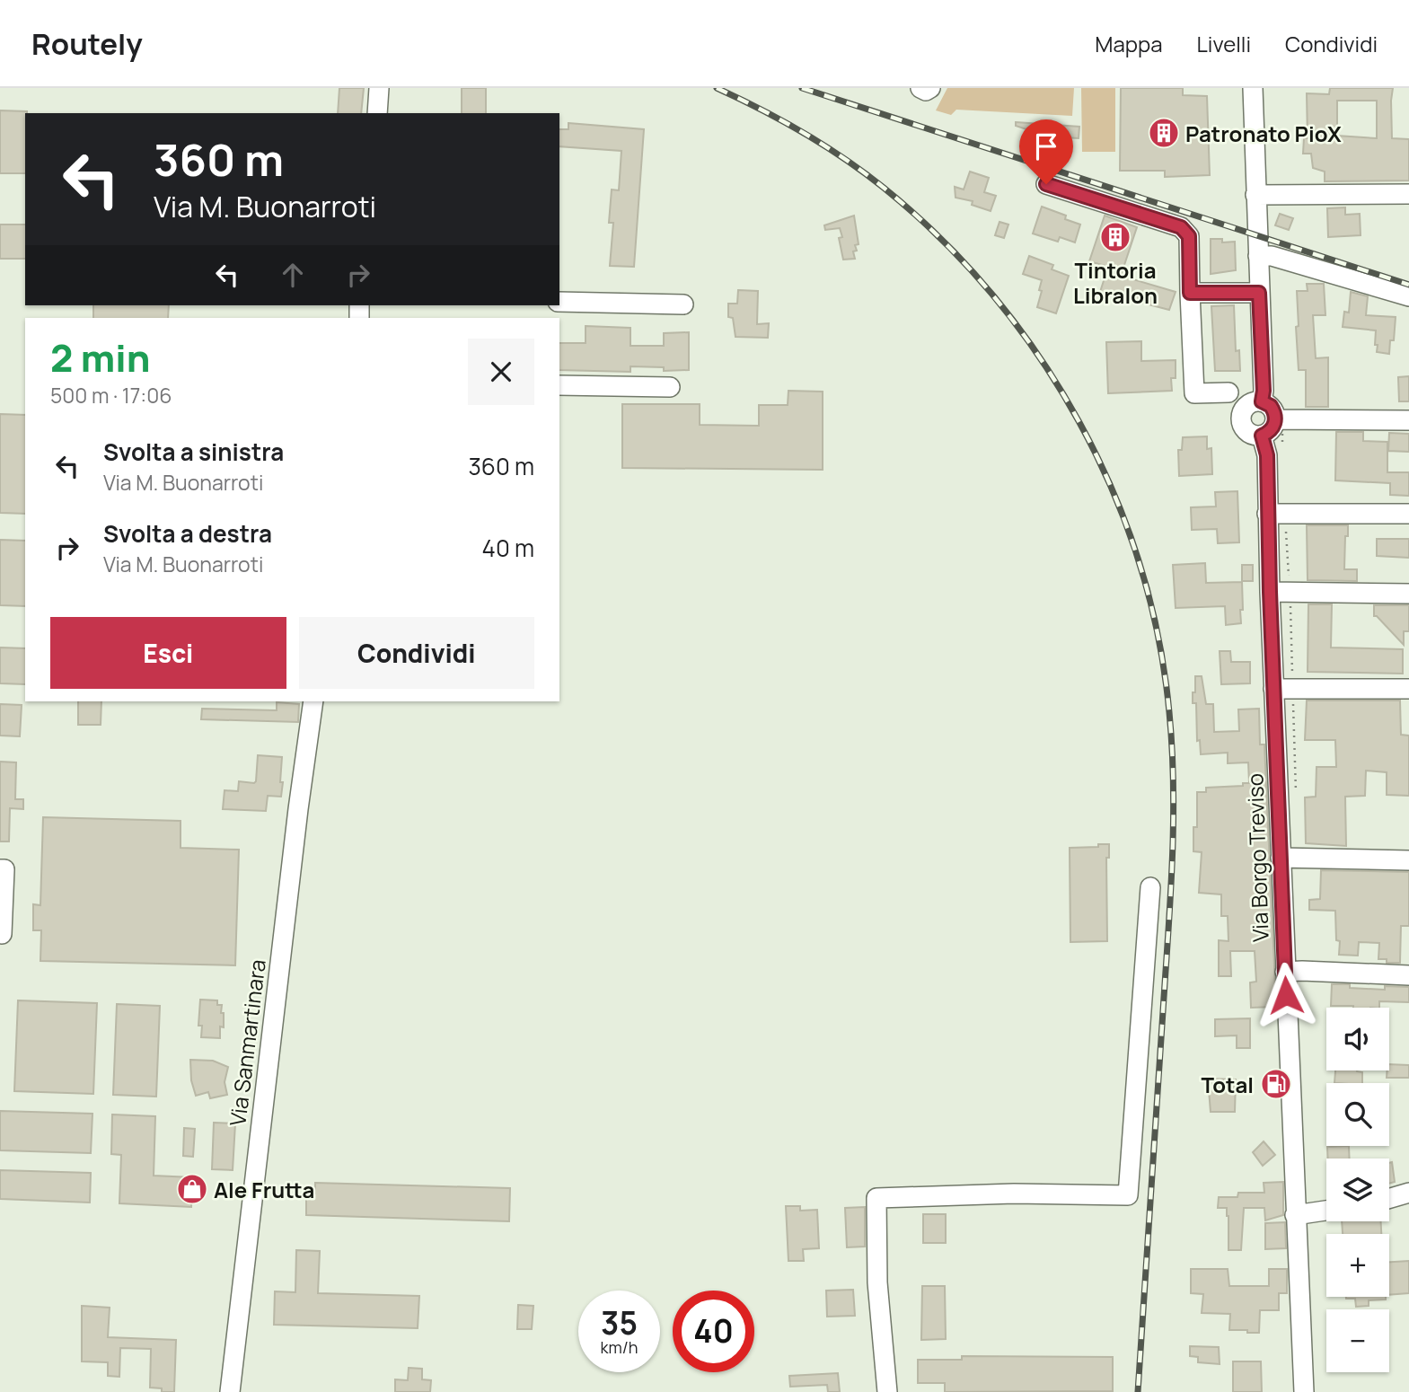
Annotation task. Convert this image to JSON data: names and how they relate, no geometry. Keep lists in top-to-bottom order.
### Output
{
  "streets": {
    "street": ["Via Borgo Treviso", "Via Sanmartinara"]
  },
  "places": {
    "building": ["Patronato PioX", "Tintoria Libralon"],
    "fuel station": ["Total"],
    "shop": ["Ale Frutta"]
  },
  "page": {
    "header": "Routely",
    "nav": ["Mappa", "Livelli", "Condividi"],
    "turn": ["360 m", "Via M. Buonarroti"],
    "heading": ["2 min", "500 m · 17:06"],
    "list": [
      {
        "name": "Svolta a sinistra",
        "note": "Via M. Buonarroti",
        "value": "360 m"
      },
      {
        "name": "Svolta a destra",
        "note": "Via M. Buonarroti",
        "value": "40 m"
      }
    ],
    "buttons": ["Esci", "Condividi"],
    "map_buttons": ["+", "−"],
    "speed": "35 km/h",
    "limit": "40"
  }
}
